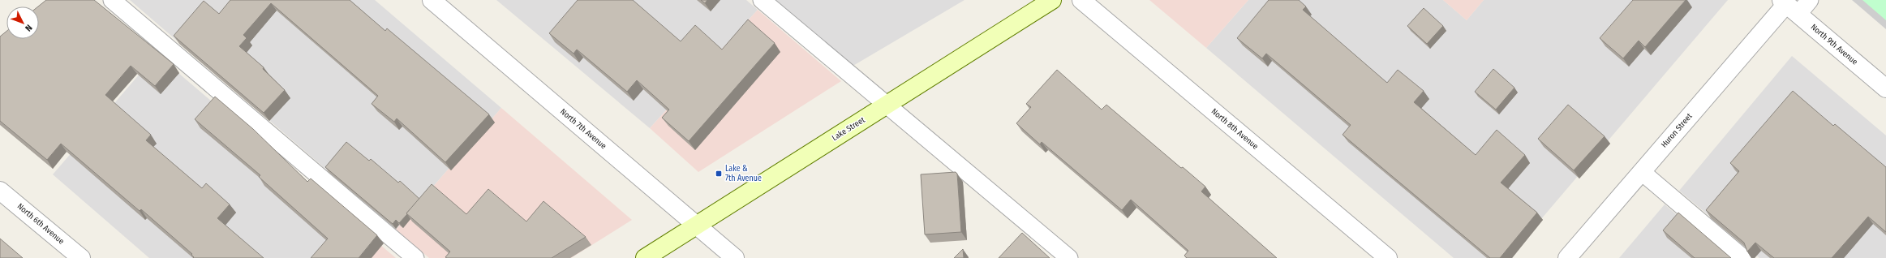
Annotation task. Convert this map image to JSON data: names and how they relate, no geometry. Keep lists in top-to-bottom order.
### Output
{
  "streets": {
    "main road": ["Lake Street"],
    "street": [
      "North 9th Avenue",
      "North 7th Avenue",
      "North 8th Avenue",
      "Huron Street",
      "North 6th Avenue"
    ]
  },
  "crossings": [
    ["North 9th Avenue", "Huron Street"],
    ["North 7th Avenue", "Lake Street"]
  ],
  "places": {
    "transit": ["Lake & 7th Avenue"]
  },
  "north": "bottom right"
}
